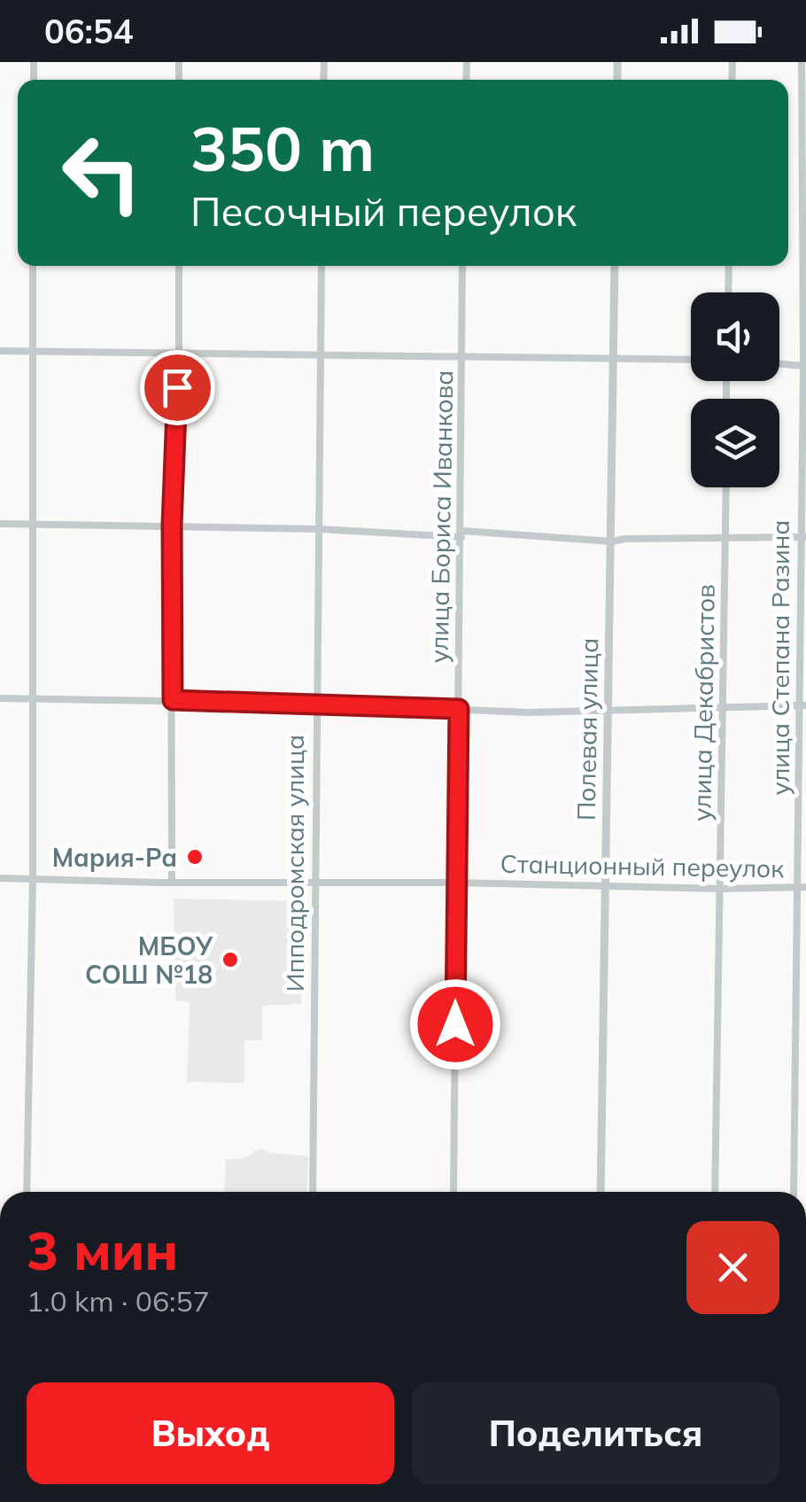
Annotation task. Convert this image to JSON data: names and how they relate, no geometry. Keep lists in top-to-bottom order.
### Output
{
  "streets": {
    "street": [
      "улица Бориса Иванкова",
      "улица Степана Разина",
      "улица Декабристов",
      "Полевая улица",
      "Ипподромская улица",
      "Станционный переулок"
    ]
  },
  "crossings": [
    ["улица Бориса Иванкова", "Станционный переулок"],
    ["улица Степана Разина", "Станционный переулок"],
    ["улица Декабристов", "Станционный переулок"],
    ["Полевая улица", "Станционный переулок"],
    ["Ипподромская улица", "Станционный переулок"]
  ],
  "places": ["Мария-Ра", "МБОУ СОШ №18"],
  "page": {
    "status": "06:54",
    "turn": ["350 m", "Песочный переулок"],
    "heading": ["3 мин", "1.0 km · 06:57"],
    "buttons": ["Выход", "Поделиться"]
  }
}
